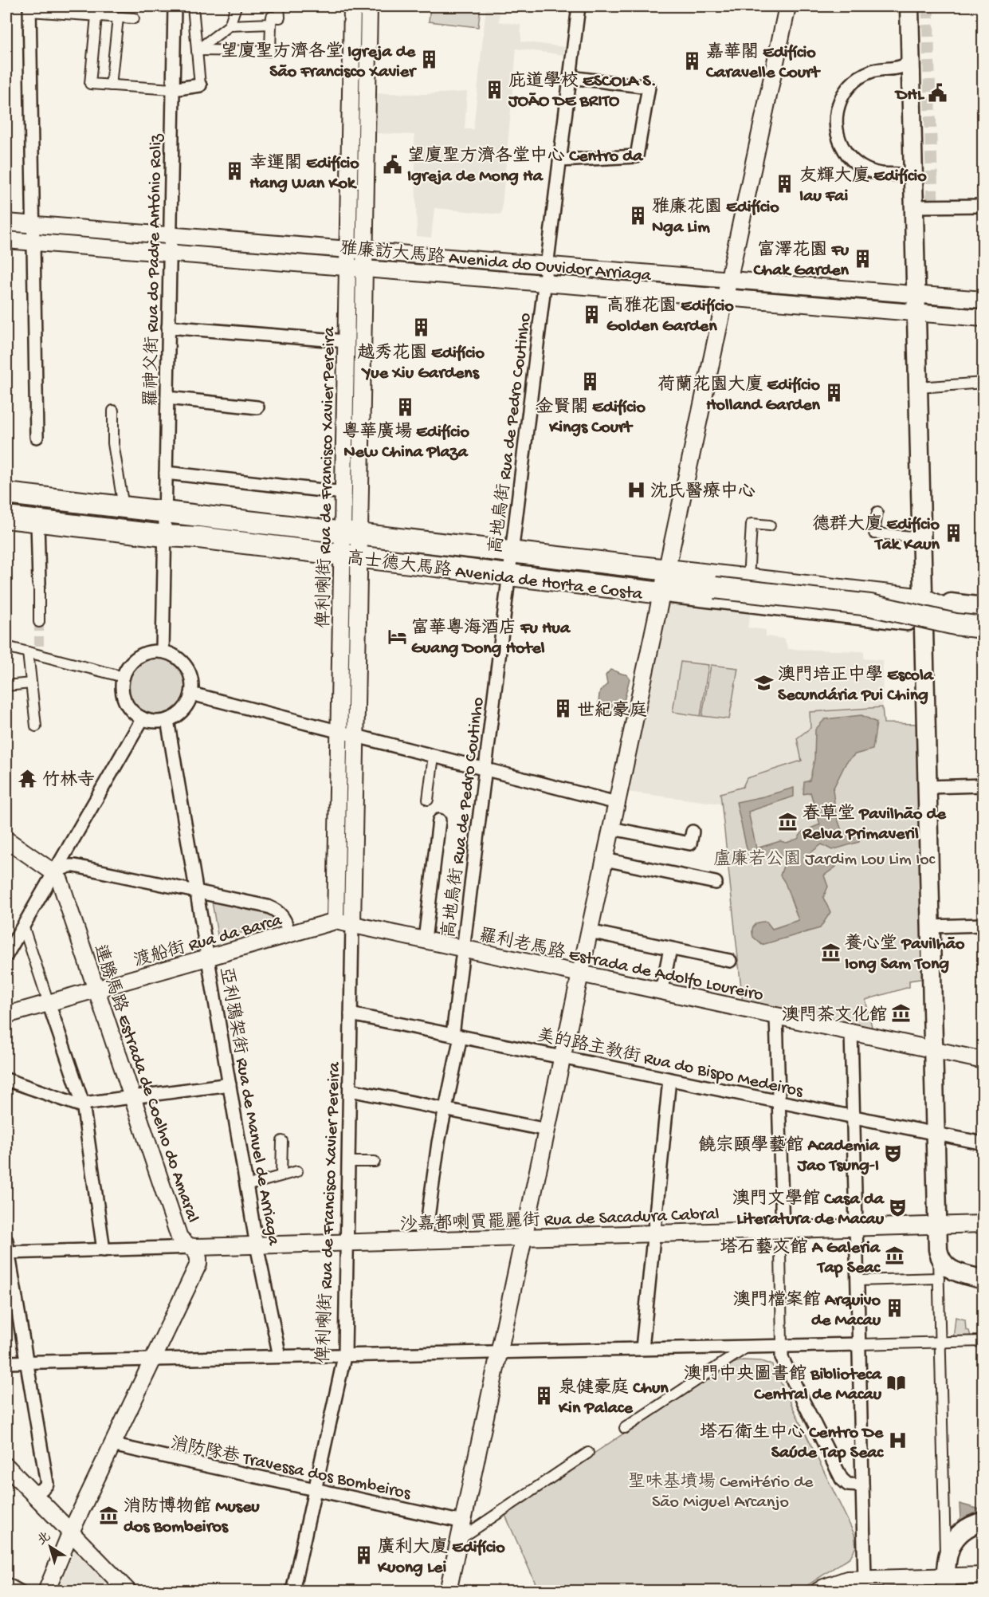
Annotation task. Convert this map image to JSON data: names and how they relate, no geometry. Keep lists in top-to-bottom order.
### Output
{
  "streets": {
    "main road": ["高士德大馬路 Avenida de Horta e Costa"],
    "street": [
      "雅廉訪大馬路 Avenida do Ouvidor Arriaga",
      "羅神父街 Rua do Padre António Roliz",
      "高地烏街 Rua de Pedro Coutinho",
      "俾利喇街 Rua de Francisco Xavier Pereira",
      "渡船街 Rua da Barca",
      "羅利老馬路 Estrada de Adolfo Loureiro",
      "美的路主教街 Rua do Bispo Medeiros",
      "連勝馬路 Estrada de Coelho do Amaral",
      "亞利鴉架街 Rua de Manuel de Arriaga",
      "沙嘉都喇賈罷麗街 Rua de Sacadura Cabral",
      "消防隊巷 Travessa dos Bombeiros"
    ]
  },
  "crossings": [
    ["雅廉訪大馬路 Avenida do Ouvidor Arriaga", "羅神父街 Rua do Padre António Roliz"],
    ["雅廉訪大馬路 Avenida do Ouvidor Arriaga", "高地烏街 Rua de Pedro Coutinho"],
    ["雅廉訪大馬路 Avenida do Ouvidor Arriaga", "俾利喇街 Rua de Francisco Xavier Pereira"],
    ["羅神父街 Rua do Padre António Roliz", "高士德大馬路 Avenida de Horta e Costa"],
    ["高地烏街 Rua de Pedro Coutinho", "高士德大馬路 Avenida de Horta e Costa"],
    ["高地烏街 Rua de Pedro Coutinho", "羅利老馬路 Estrada de Adolfo Loureiro"],
    ["高地烏街 Rua de Pedro Coutinho", "美的路主教街 Rua do Bispo Medeiros"],
    ["高地烏街 Rua de Pedro Coutinho", "沙嘉都喇賈罷麗街 Rua de Sacadura Cabral"],
    ["俾利喇街 Rua de Francisco Xavier Pereira", "高士德大馬路 Avenida de Horta e Costa"],
    ["俾利喇街 Rua de Francisco Xavier Pereira", "渡船街 Rua da Barca"],
    ["俾利喇街 Rua de Francisco Xavier Pereira", "羅利老馬路 Estrada de Adolfo Loureiro"],
    ["俾利喇街 Rua de Francisco Xavier Pereira", "美的路主教街 Rua do Bispo Medeiros"],
    ["俾利喇街 Rua de Francisco Xavier Pereira", "沙嘉都喇賈罷麗街 Rua de Sacadura Cabral"],
    ["俾利喇街 Rua de Francisco Xavier Pereira", "消防隊巷 Travessa dos Bombeiros"],
    ["渡船街 Rua da Barca", "羅利老馬路 Estrada de Adolfo Loureiro"],
    ["渡船街 Rua da Barca", "連勝馬路 Estrada de Coelho do Amaral"],
    ["渡船街 Rua da Barca", "亞利鴉架街 Rua de Manuel de Arriaga"],
    ["連勝馬路 Estrada de Coelho do Amaral", "沙嘉都喇賈罷麗街 Rua de Sacadura Cabral"],
    ["連勝馬路 Estrada de Coelho do Amaral", "消防隊巷 Travessa dos Bombeiros"],
    ["亞利鴉架街 Rua de Manuel de Arriaga", "沙嘉都喇賈罷麗街 Rua de Sacadura Cabral"]
  ],
  "parks": ["盧廉若公園 Jardim Lou Lim Ioc", "聖味基墳場 Cemitério de São Miguel Arcanjo"],
  "places": {
    "building": [
      "望廈聖方濟各堂 Igreja de São Francisco Xavier",
      "嘉華閣 Edifício Caravelle Court",
      "庇道學校 ESCOLA S. JOÃO DE BRITO",
      "幸運閣 Edifício Hang Wan Kok",
      "友輝大廈 Edifício Iau Fai",
      "雅廉花園 Edifício Nga Lim",
      "富澤花園 Fu Chak Garden",
      "高雅花園 Edifício Golden Garden",
      "越秀花園 Edifício Yue Xiu Gardens",
      "金賢閣 Edifício Kings Court",
      "荷蘭花園大廈 Edifício Holland Garden",
      "粵華廣場 Edifício New China Plaza",
      "德群大廈 Edifício Tak Kaun",
      "世紀豪庭",
      "澳門檔案館 Arquivo de Macau",
      "泉健豪庭 Chun Kin Palace",
      "廣利大廈 Edifício Kuong Lei"
    ],
    "public building": ["DHL", "望廈聖方濟各堂中心 Centro da Igreja de Mong Ha"],
    "hospital": ["沈氏醫療中心", "塔石衛生中心 Centro De Saúde Tap Seac"],
    "hotel": ["富華粵海酒店 Fu Hua Guang Dong Hotel"],
    "school or university": ["澳門培正中學 Escola Secundária Pui Ching"],
    "temple": ["竹林寺"],
    "museum": [
      "春草堂 Pavilhão de Relva Primaveril",
      "養心堂 Pavilhão Iong Sam Tong",
      "澳門茶文化館",
      "塔石藝文館 A Galeria Tap Seac",
      "消防博物館 Museu dos Bombeiros"
    ],
    "theatre": ["饒宗頤學藝館 Academia Jao Tsung-I", "澳門文學館 Casa da Literatura de Macau"],
    "library": ["澳門中央圖書館 Biblioteca Central de Macau"]
  },
  "north": "top left"
}
